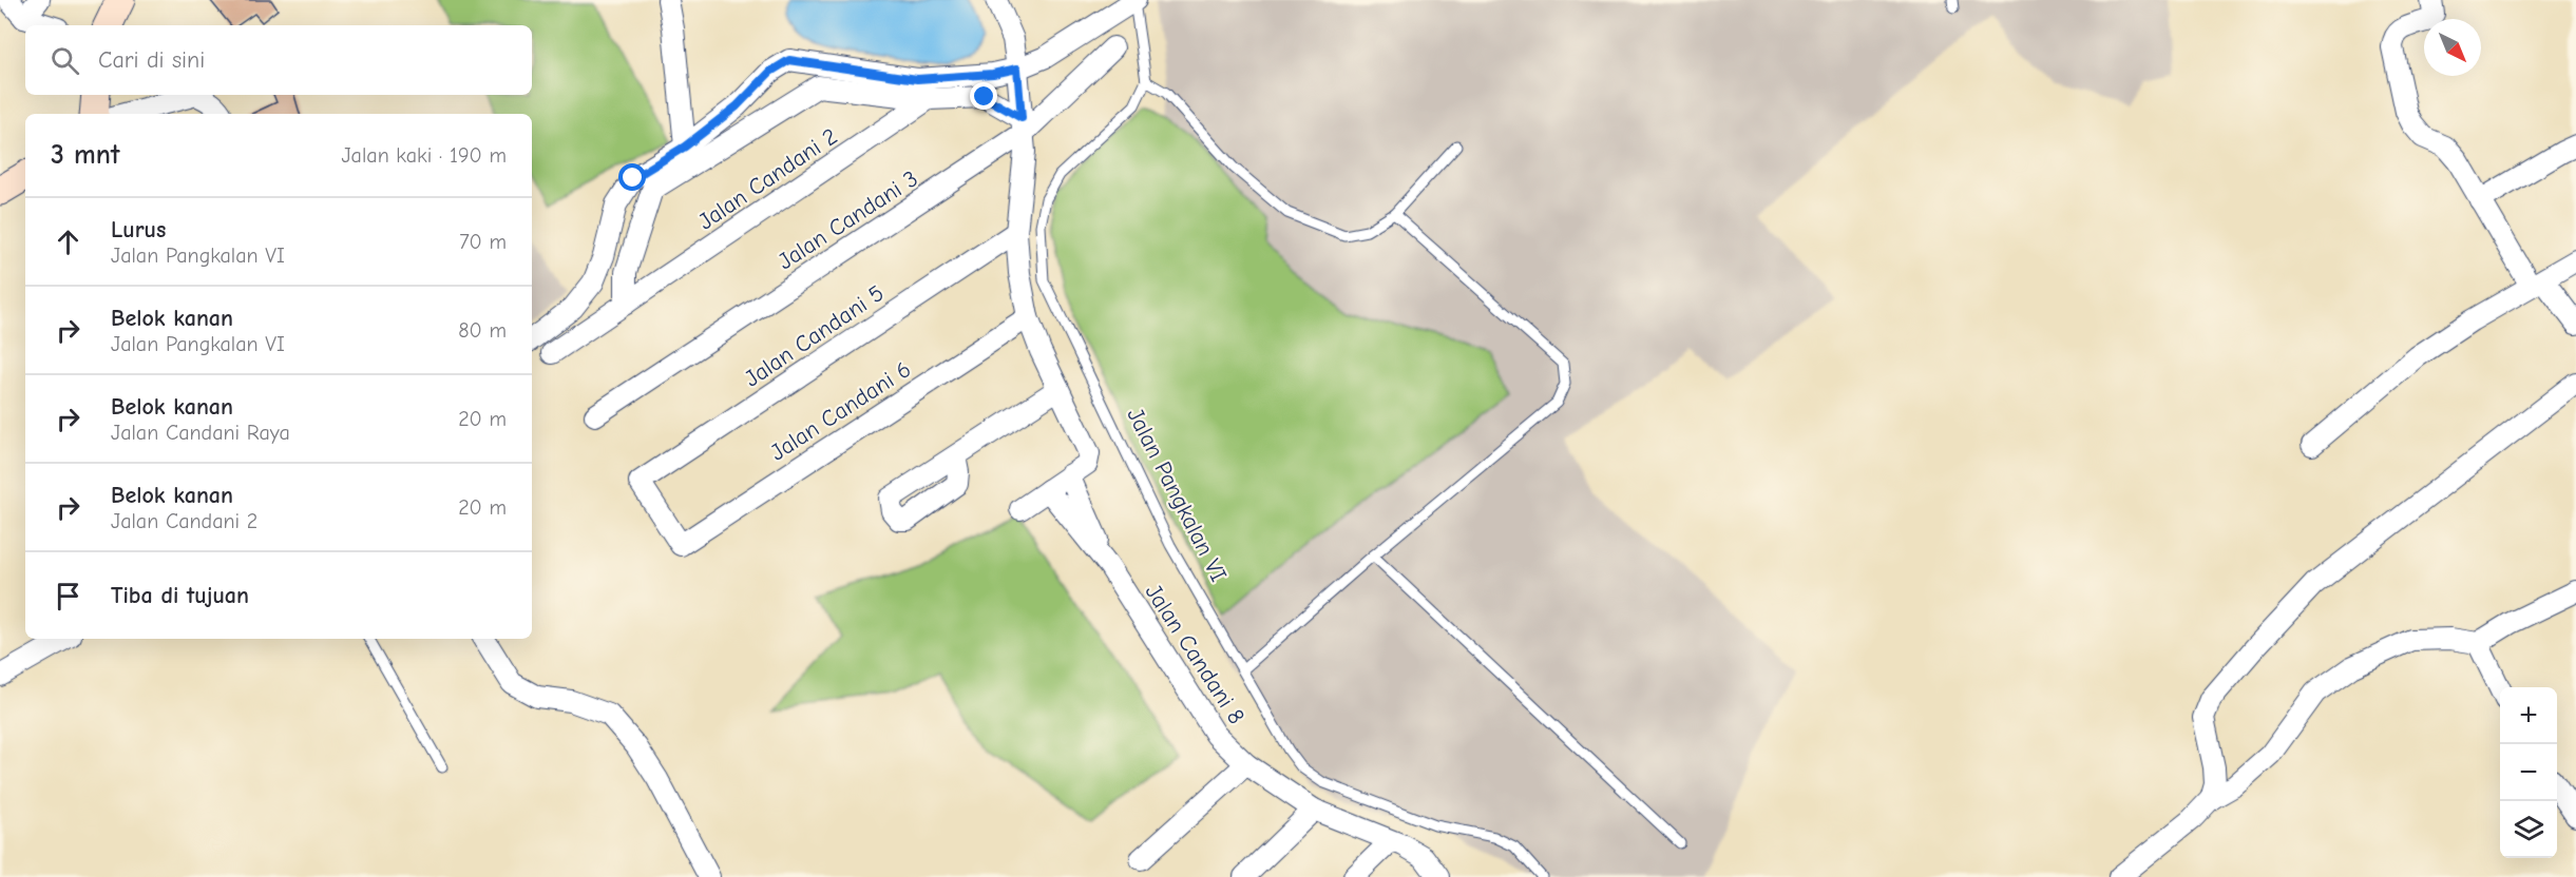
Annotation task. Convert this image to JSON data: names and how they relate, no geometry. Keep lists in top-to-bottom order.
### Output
{
  "streets": {
    "street": [
      "Jalan Candani 2",
      "Jalan Candani 3",
      "Jalan Candani 5",
      "Jalan Candani 6",
      "Jalan Candani 8"
    ],
    "lane": ["Jalan Pangkalan VI"]
  },
  "crossings": [
    ["Jalan Candani 5", "Jalan Candani 6"]
  ],
  "north": "bottom right",
  "page": {
    "search": "Cari di sini",
    "heading": ["3 mnt", "Jalan kaki · 190 m"],
    "list": [
      ["Lurus", "Jalan Pangkalan VI", "70 m"],
      ["Belok kanan", "Jalan Pangkalan VI", "80 m"],
      ["Belok kanan", "Jalan Candani Raya", "20 m"],
      ["Belok kanan", "Jalan Candani 2", "20 m"],
      "Tiba di tujuan"
    ],
    "map_buttons": ["+", "−"]
  }
}
